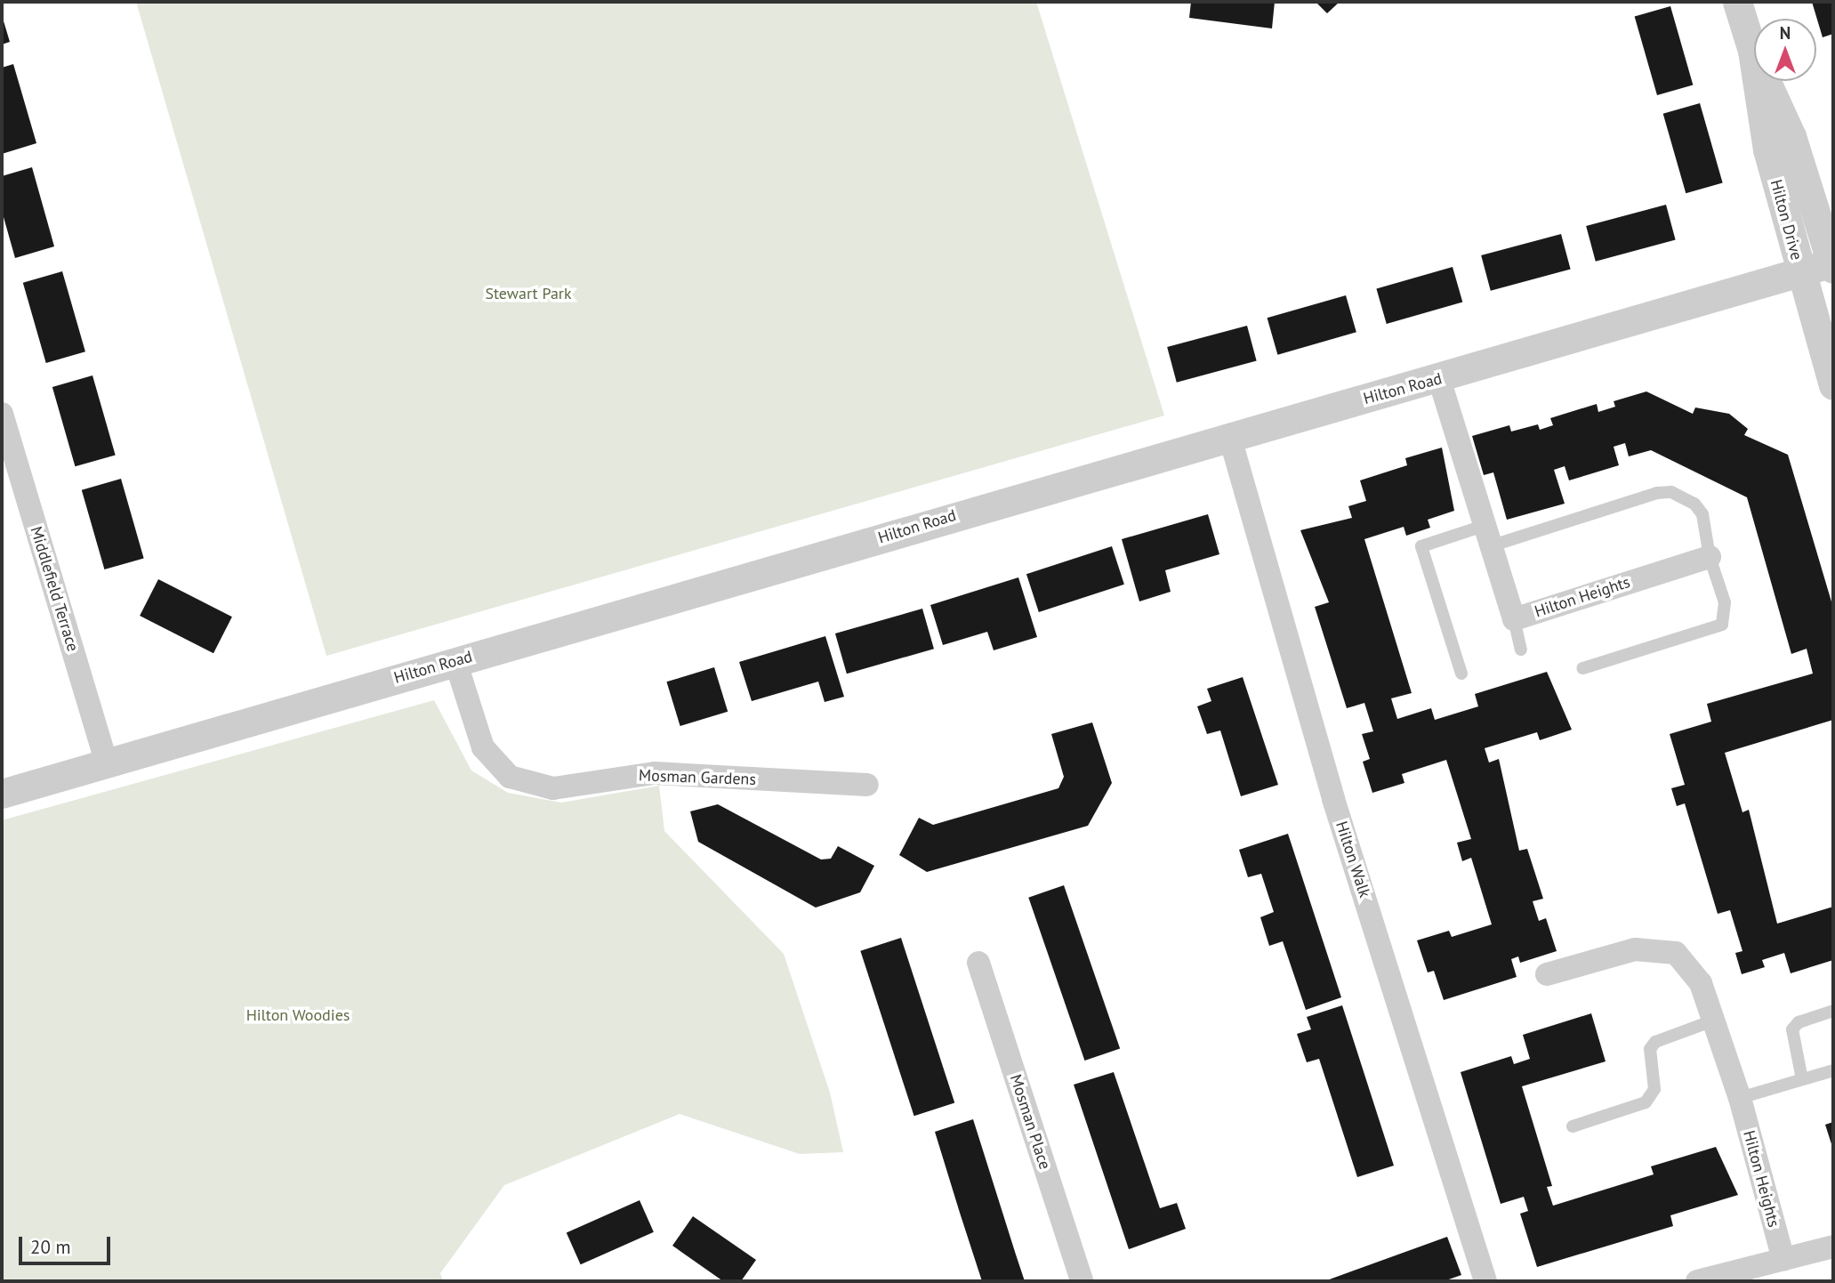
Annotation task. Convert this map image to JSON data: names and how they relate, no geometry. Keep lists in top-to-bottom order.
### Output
{
  "streets": {
    "street": [
      "Hilton Drive",
      "Hilton Road",
      "Middlefield Terrace",
      "Hilton Heights",
      "Mosman Gardens",
      "Hilton Walk",
      "Mosman Place"
    ]
  },
  "crossings": [
    ["Hilton Drive", "Hilton Road"],
    ["Hilton Road", "Middlefield Terrace"],
    ["Hilton Road", "Hilton Heights"],
    ["Hilton Road", "Mosman Gardens"],
    ["Hilton Road", "Hilton Walk"]
  ],
  "parks": ["Stewart Park", "Hilton Woodies"],
  "scale_bar": "20 m",
  "north": "top"
}
